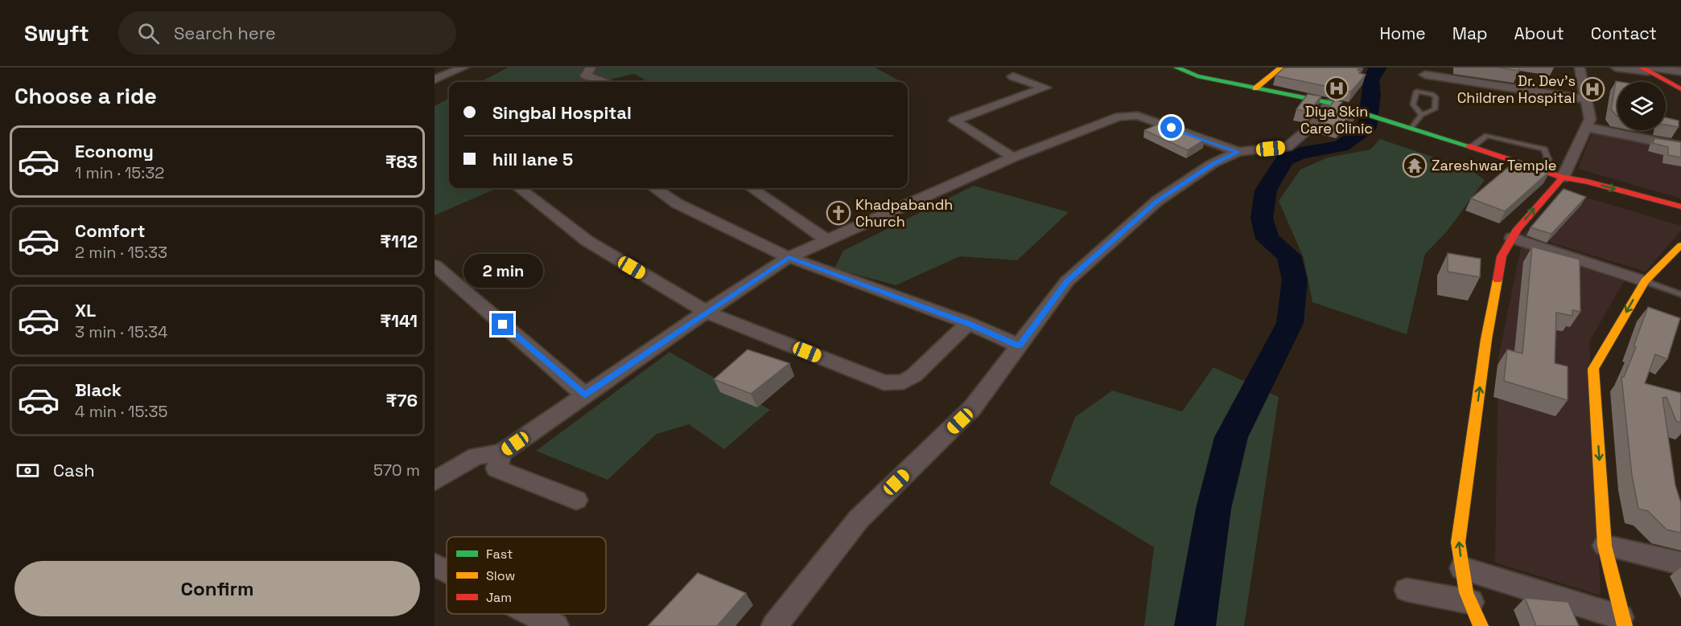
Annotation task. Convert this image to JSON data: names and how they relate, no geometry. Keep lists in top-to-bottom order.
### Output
{
  "places": {
    "hospital": ["Diya Skin Care Clinic", "Dr. Dev's Children Hospital"],
    "temple": ["Zareshwar Temple"],
    "church": ["Khadpabandh Church"]
  },
  "legend": ["Fast", "Slow", "Jam"],
  "page": {
    "header": "Swyft",
    "search": "Search here",
    "nav": [
      "Home",
      "Map",
      "About",
      "Contact"
    ],
    "heading": "Choose a ride",
    "banner": ["Singbal Hospital", "hill lane 5"],
    "list": [
      {
        "name": "Economy",
        "note": "1 min · 15:32",
        "value": "₹83"
      },
      {
        "name": "Comfort",
        "note": "2 min · 15:33",
        "value": "₹112"
      },
      {
        "name": "XL",
        "note": "3 min · 15:34",
        "value": "₹141"
      },
      {
        "name": "Black",
        "note": "4 min · 15:35",
        "value": "₹76"
      }
    ],
    "bubble": "2 min",
    "pay": ["Cash", "570 m"],
    "buttons": "Confirm"
  }
}
